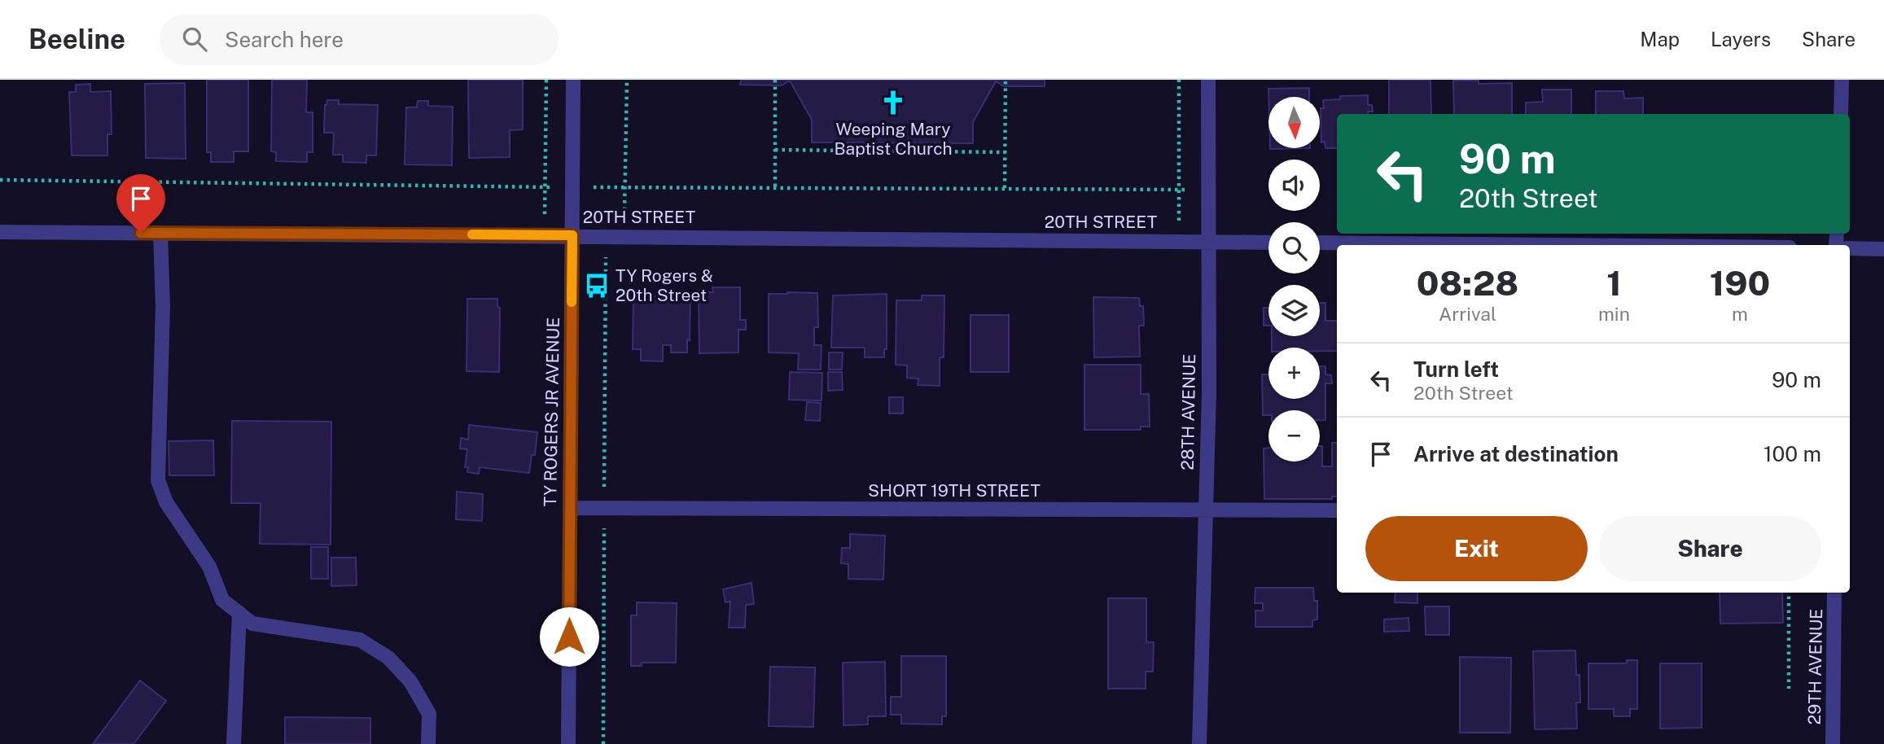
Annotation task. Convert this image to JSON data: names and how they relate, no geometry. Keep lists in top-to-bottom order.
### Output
{
  "streets": {
    "street": [
      "20TH STREET",
      "TY ROGERS JR AVENUE",
      "28TH AVENUE",
      "SHORT 19TH STREET",
      "29TH AVENUE"
    ]
  },
  "crossings": [
    ["20TH STREET", "TY ROGERS JR AVENUE"],
    ["20TH STREET", "28TH AVENUE"],
    ["TY ROGERS JR AVENUE", "SHORT 19TH STREET"],
    ["28TH AVENUE", "SHORT 19TH STREET"]
  ],
  "places": {
    "church": ["Weeping Mary Baptist Church"],
    "bus stop": ["TY Rogers & 20th Street"]
  },
  "north": "bottom",
  "page": {
    "header": "Beeline",
    "search": "Search here",
    "nav": ["Map", "Layers", "Share"],
    "map_buttons": ["+", "−"],
    "turn": ["90 m", "20th Street"],
    "eta": [
      "08:28",
      "Arrival",
      "1",
      "min",
      "190",
      "m"
    ],
    "list": [
      {
        "name": "Turn left",
        "note": "20th Street",
        "value": "90 m"
      },
      {
        "name": "Arrive at destination",
        "value": "100 m"
      }
    ],
    "buttons": ["Exit", "Share"]
  }
}
